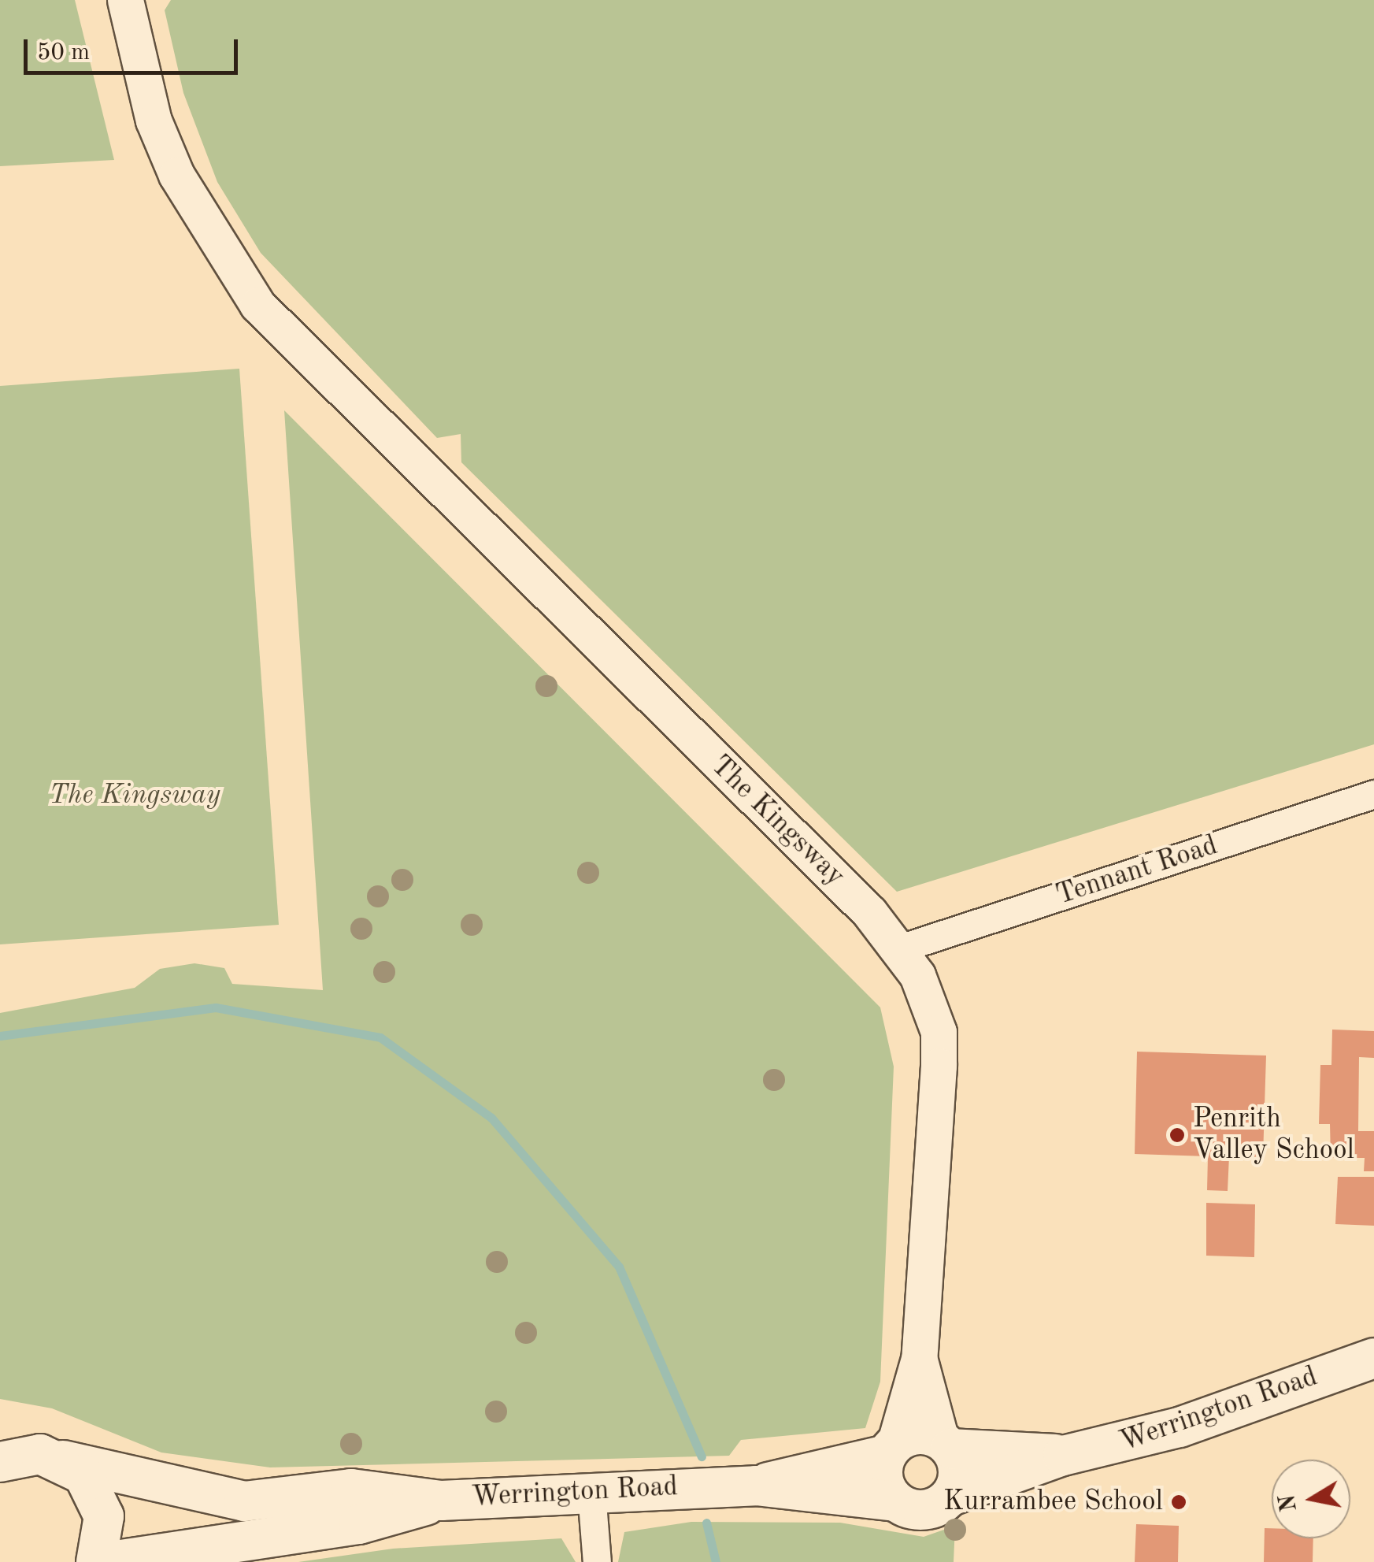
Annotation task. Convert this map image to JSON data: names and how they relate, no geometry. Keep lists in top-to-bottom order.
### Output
{
  "streets": {
    "main road": ["Werrington Road"],
    "street": ["The Kingsway", "Tennant Road"]
  },
  "crossings": [
    ["The Kingsway", "Tennant Road"],
    ["The Kingsway", "Werrington Road"]
  ],
  "parks": ["The Kingsway"],
  "places": ["Penrith Valley School", "Kurrambee School"],
  "scale_bar": "50 m",
  "north": "left"
}
